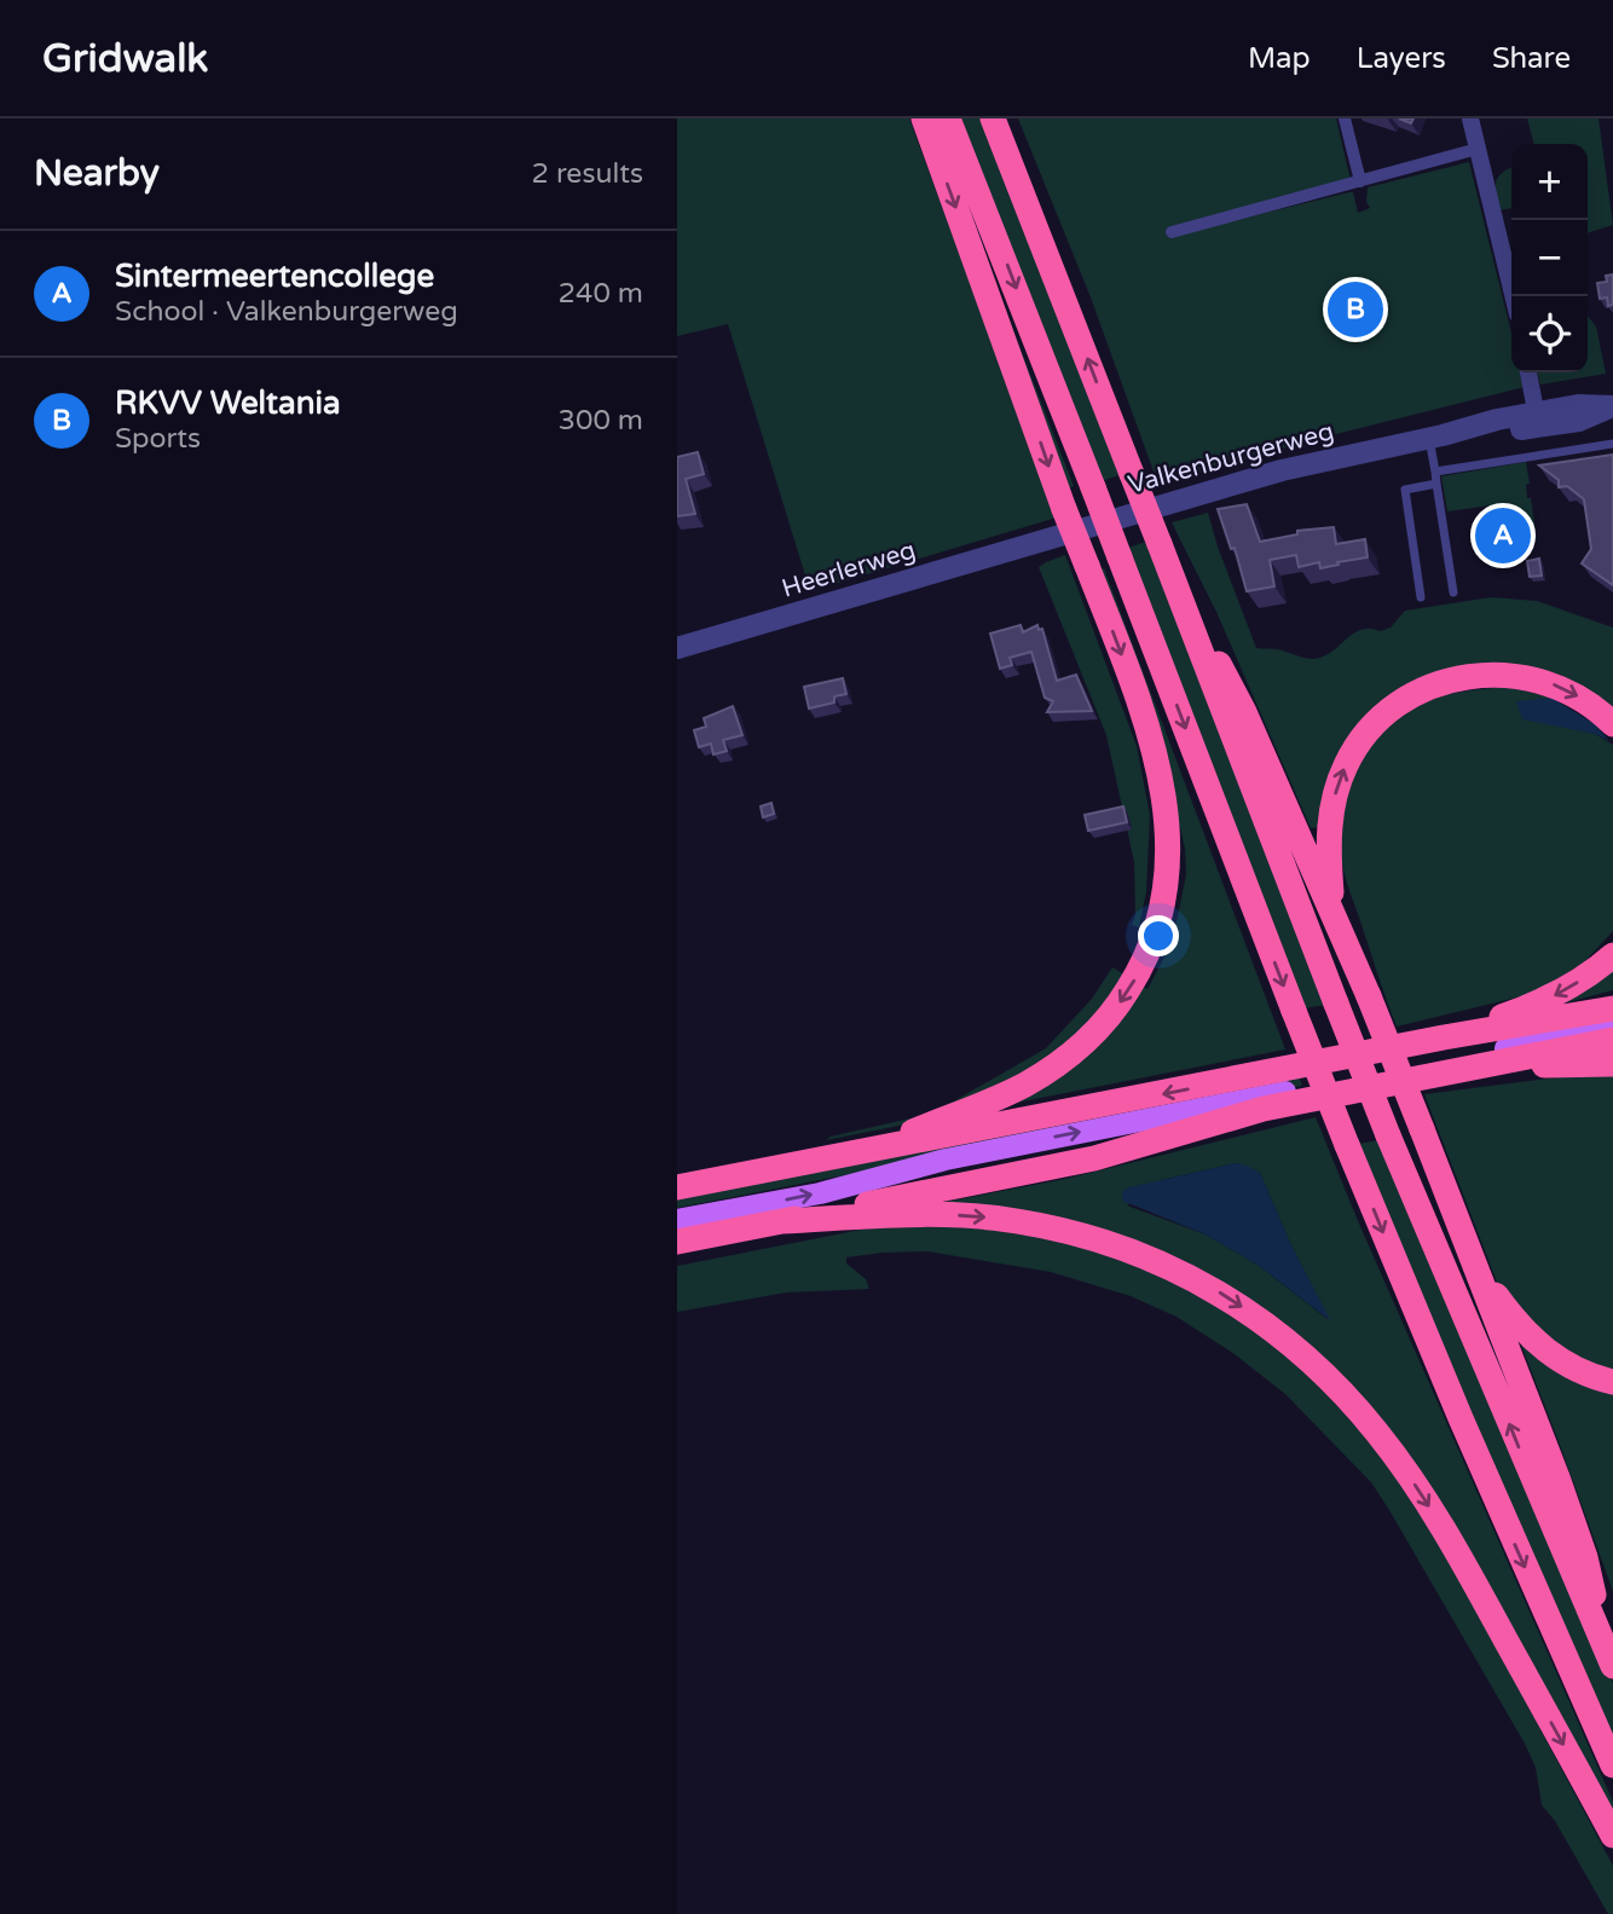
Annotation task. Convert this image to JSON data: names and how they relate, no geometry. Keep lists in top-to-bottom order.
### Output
{
  "streets": {
    "street": ["Valkenburgerweg", "Heerlerweg"]
  },
  "crossings": [
    ["Valkenburgerweg", "Heerlerweg"]
  ],
  "page": {
    "header": "Gridwalk",
    "nav": ["Map", "Layers", "Share"],
    "heading": ["Nearby", "2 results"],
    "map_buttons": ["+", "−"],
    "list": [
      {
        "mark": "A",
        "name": "Sintermeertencollege",
        "note": "School · Valkenburgerweg",
        "value": "240 m"
      },
      {
        "mark": "B",
        "name": "RKVV Weltania",
        "note": "Sports",
        "value": "300 m"
      }
    ],
    "pins": ["B", "A"]
  }
}
